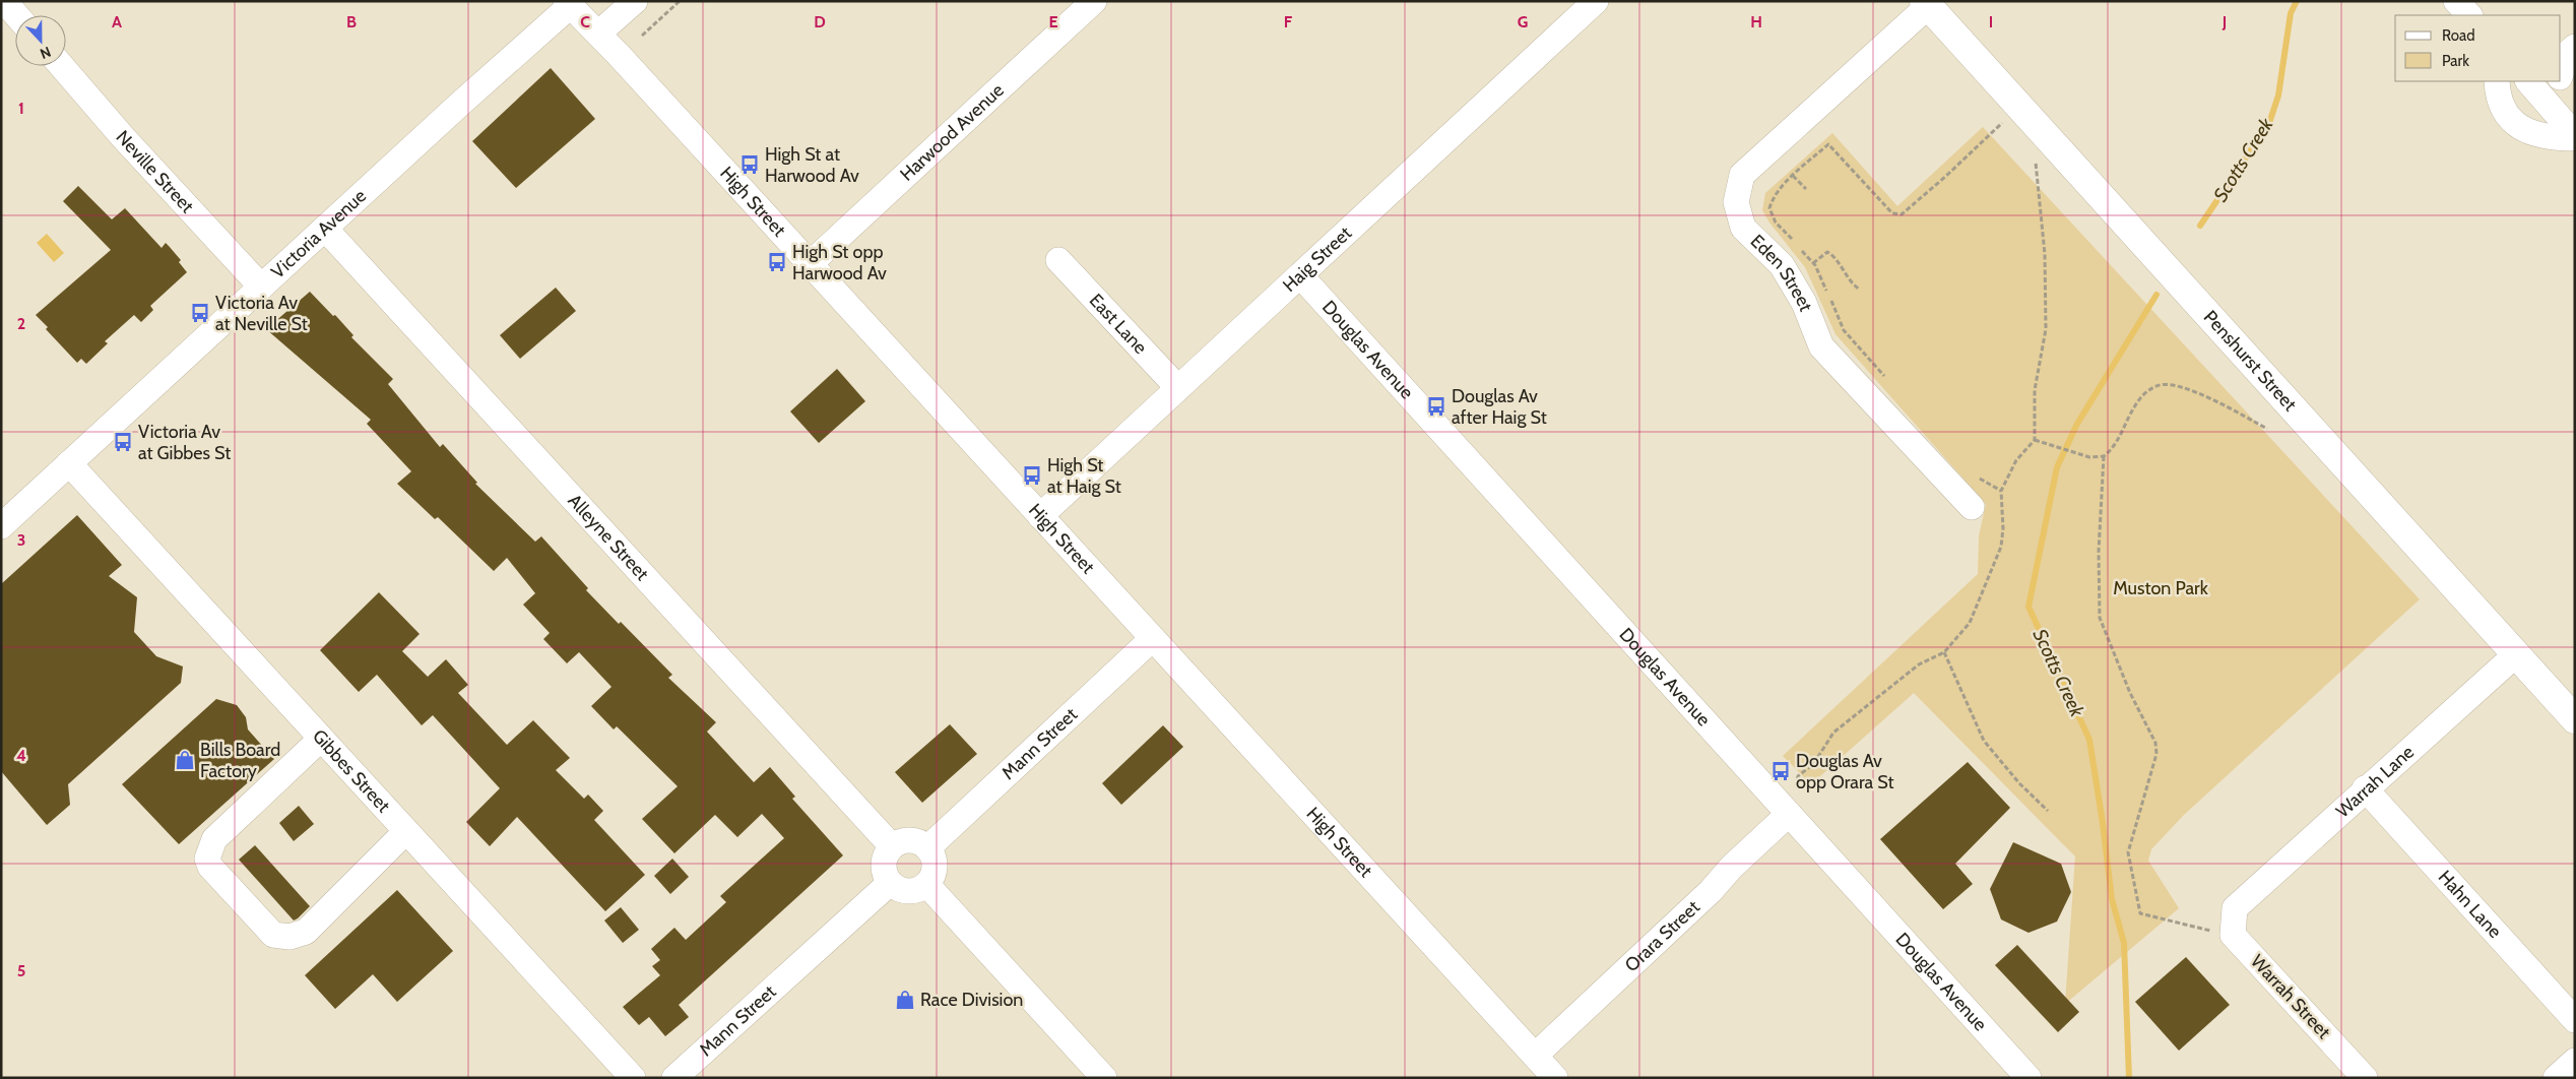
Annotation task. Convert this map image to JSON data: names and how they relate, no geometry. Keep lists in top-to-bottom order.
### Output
{
  "streets": {
    "main road": ["Penshurst Street"],
    "street": [
      "Harwood Avenue",
      "Neville Street",
      "High Street",
      "Victoria Avenue",
      "Haig Street",
      "Eden Street",
      "East Lane",
      "Douglas Avenue",
      "Alleyne Street",
      "Mann Street",
      "Gibbes Street",
      "Warrah Lane",
      "Hahn Lane",
      "Orara Street",
      "Warrah Street"
    ]
  },
  "crossings": [
    ["Harwood Avenue", "High Street"],
    ["Neville Street", "Victoria Avenue"],
    ["High Street", "Victoria Avenue"],
    ["High Street", "Haig Street"],
    ["High Street", "Mann Street"],
    ["High Street", "Orara Street"],
    ["Victoria Avenue", "Alleyne Street"],
    ["Victoria Avenue", "Gibbes Street"],
    ["Haig Street", "East Lane"],
    ["Haig Street", "Douglas Avenue"],
    ["Eden Street", "Penshurst Street"],
    ["Douglas Avenue", "Orara Street"],
    ["Penshurst Street", "Warrah Lane"],
    ["Alleyne Street", "Mann Street"],
    ["Warrah Lane", "Hahn Lane"],
    ["Warrah Lane", "Warrah Street"]
  ],
  "water": ["Scotts Creek"],
  "parks": ["Muston Park"],
  "places": {
    "bus stop": [
      "High St at Harwood Av",
      "High St opp Harwood Av",
      "Victoria Av at Neville St",
      "Douglas Av after Haig St",
      "Victoria Av at Gibbes St",
      "High St at Haig St",
      "Douglas Av opp Orara St"
    ],
    "shop": ["Bills Board Factory", "Race Division"]
  },
  "legend": ["Road", "Park"],
  "north": "bottom",
  "grid": {
    "columns": [
      "A",
      "B",
      "C",
      "D",
      "E",
      "F",
      "G",
      "H",
      "I",
      "J"
    ],
    "rows": [
      "1",
      "2",
      "3",
      "4",
      "5"
    ]
  }
}
